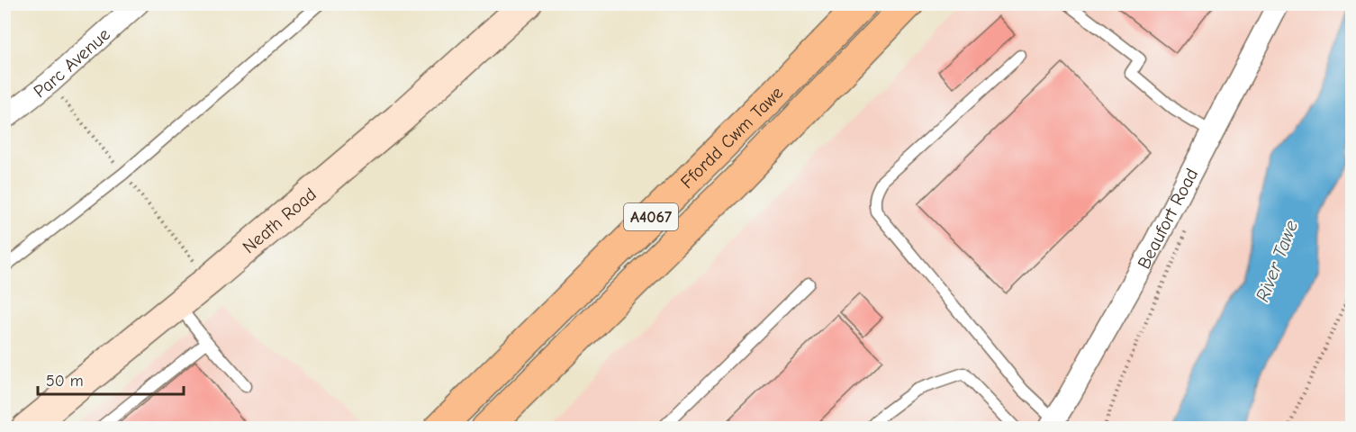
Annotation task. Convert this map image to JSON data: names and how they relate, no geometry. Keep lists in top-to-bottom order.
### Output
{
  "streets": {
    "main road": ["Ffordd Cwm Tawe", "A4067", "Neath Road"],
    "street": ["Parc Avenue", "Beaufort Road"]
  },
  "water": ["River Tawe"],
  "scale_bar": "50 m"
}
